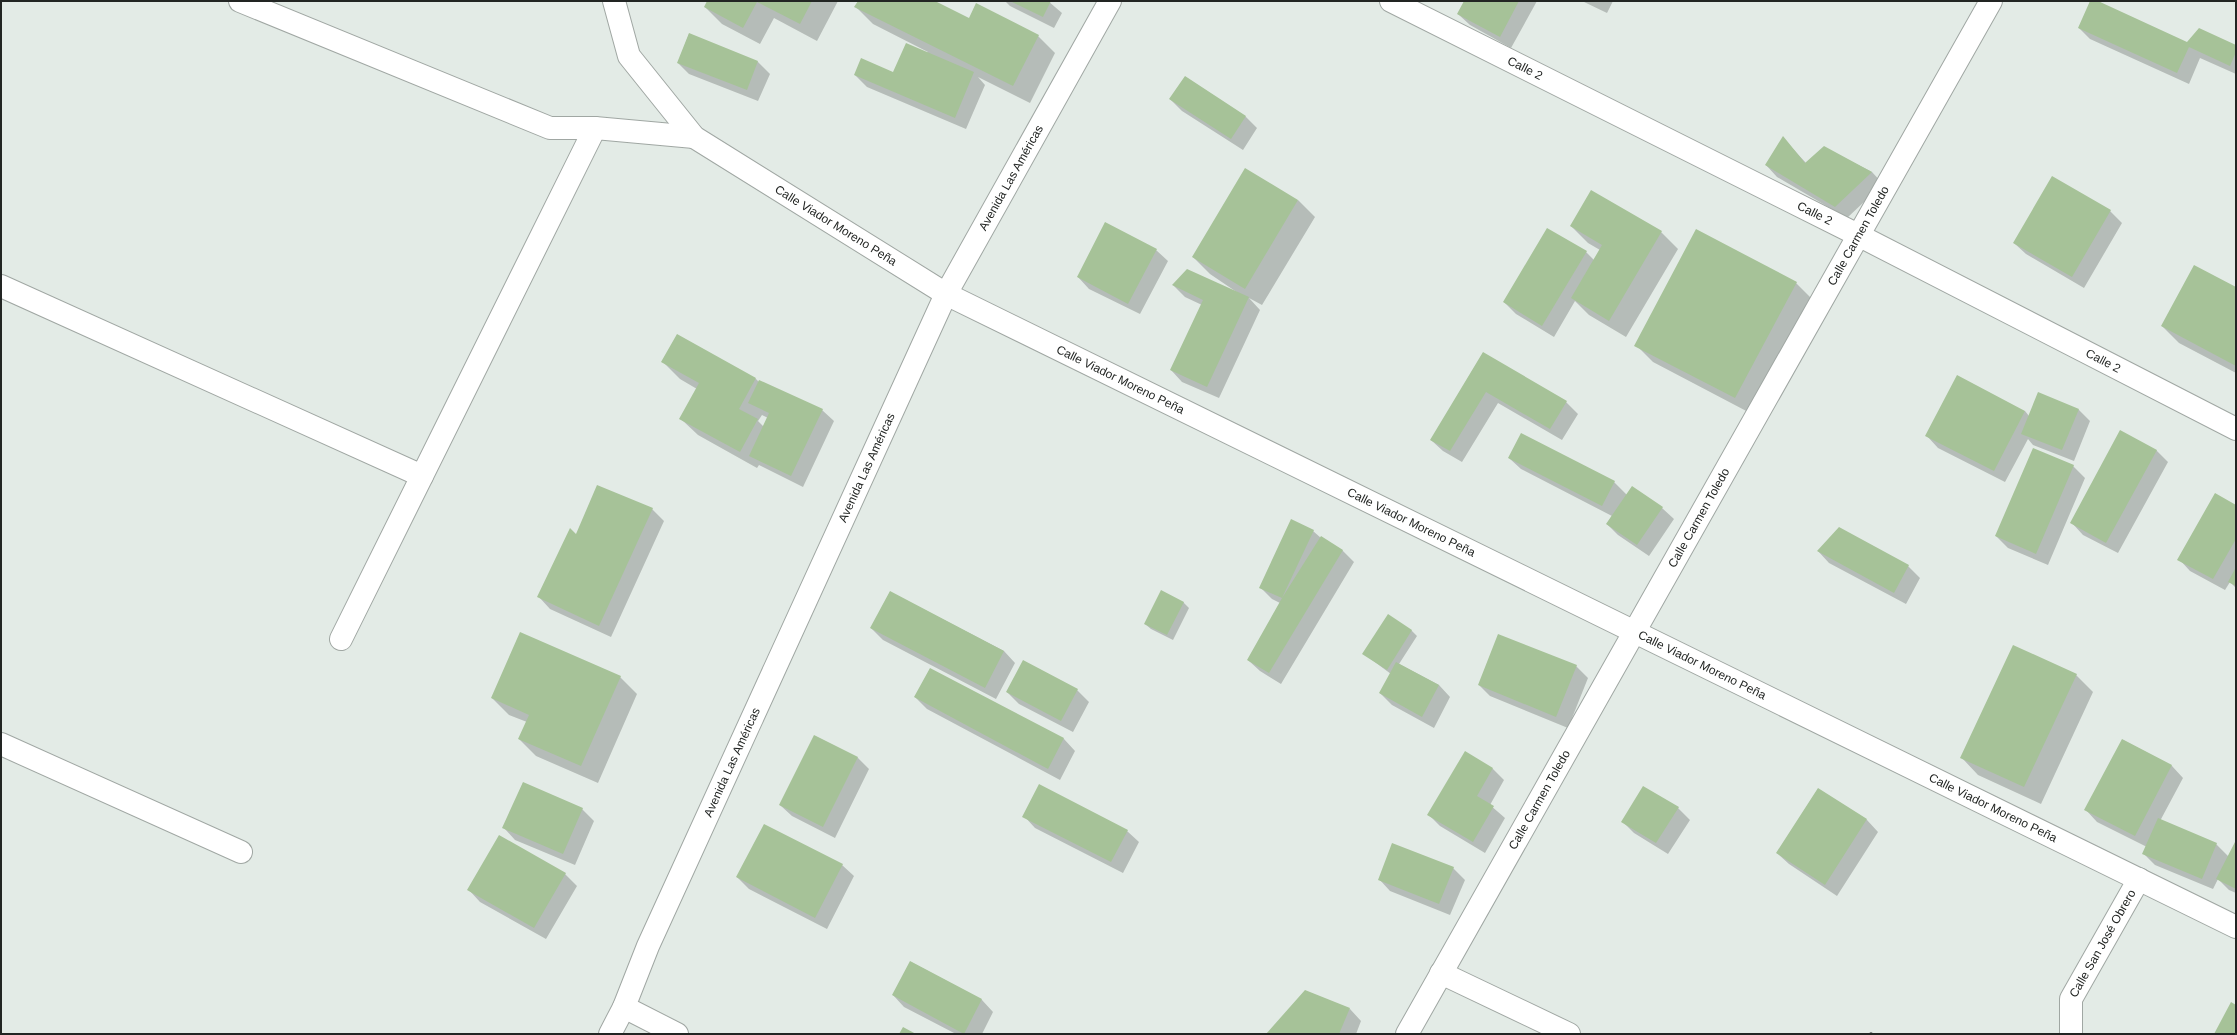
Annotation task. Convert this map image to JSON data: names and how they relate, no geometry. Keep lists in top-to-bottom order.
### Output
{
  "streets": {
    "street": [
      "Calle 2",
      "Avenida Las Américas",
      "Calle Viador Moreno Peña",
      "Calle Carmen Toledo",
      "Calle San José Obrero"
    ]
  },
  "crossings": [
    ["Calle 2", "Calle Carmen Toledo"],
    ["Avenida Las Américas", "Calle Viador Moreno Peña"],
    ["Calle Viador Moreno Peña", "Calle Carmen Toledo"],
    ["Calle Viador Moreno Peña", "Calle San José Obrero"]
  ]
}
